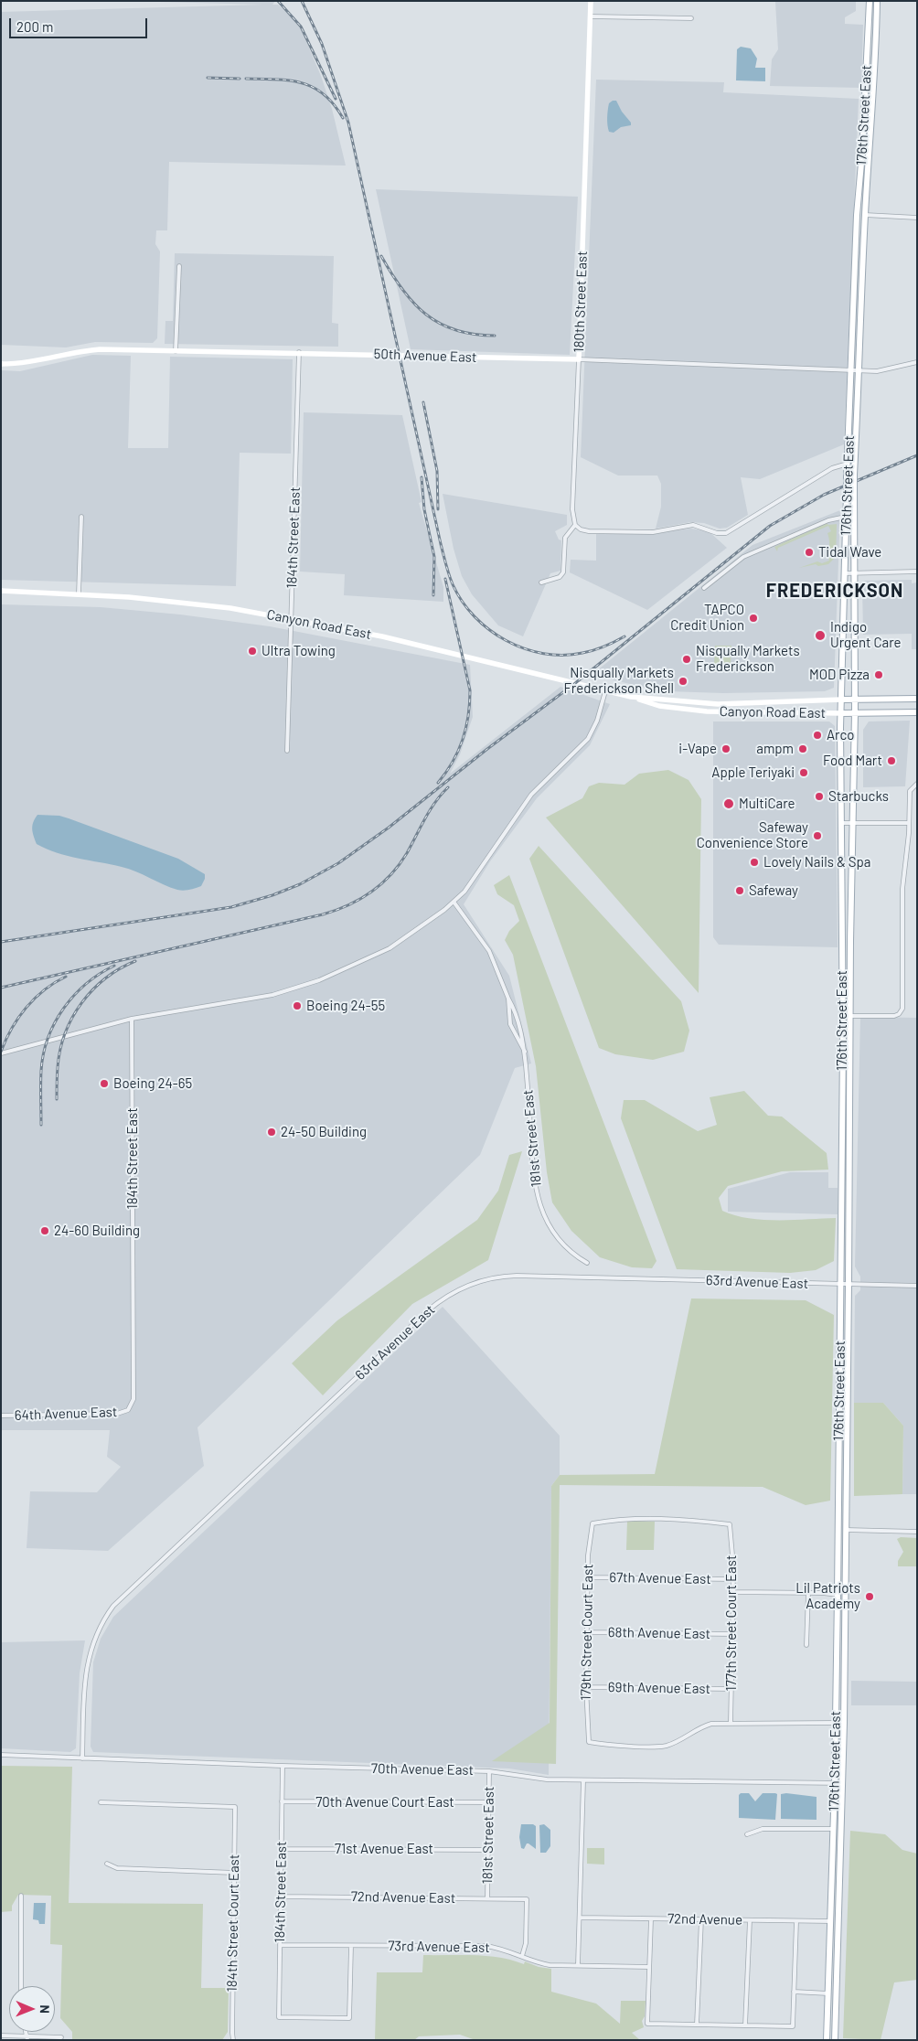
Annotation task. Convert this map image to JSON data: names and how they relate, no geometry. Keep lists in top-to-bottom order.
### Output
{
  "streets": {
    "main road": [
      "176th Street East",
      "180th Street East",
      "50th Avenue East",
      "Canyon Road East"
    ],
    "street": [
      "184th Street East",
      "181st Street East",
      "63rd Avenue East",
      "64th Avenue East",
      "67th Avenue East",
      "177th Street Court East",
      "179th Street Court East",
      "68th Avenue East",
      "69th Avenue East",
      "70th Avenue East",
      "70th Avenue Court East",
      "71st Avenue East",
      "72nd Avenue East",
      "72nd Avenue",
      "184th Street Court East",
      "73rd Avenue East"
    ]
  },
  "crossings": [
    ["176th Street East", "50th Avenue East"],
    ["176th Street East", "Canyon Road East"],
    ["176th Street East", "63rd Avenue East"],
    ["176th Street East", "70th Avenue East"],
    ["176th Street East", "72nd Avenue"],
    ["180th Street East", "50th Avenue East"],
    ["50th Avenue East", "184th Street East"],
    ["184th Street East", "Canyon Road East"],
    ["184th Street East", "64th Avenue East"],
    ["184th Street East", "70th Avenue East"],
    ["184th Street East", "70th Avenue Court East"],
    ["184th Street East", "71st Avenue East"],
    ["184th Street East", "72nd Avenue East"],
    ["184th Street East", "73rd Avenue East"],
    ["181st Street East", "70th Avenue East"],
    ["181st Street East", "70th Avenue Court East"],
    ["181st Street East", "71st Avenue East"],
    ["181st Street East", "72nd Avenue East"],
    ["63rd Avenue East", "70th Avenue East"],
    ["67th Avenue East", "177th Street Court East"],
    ["67th Avenue East", "179th Street Court East"],
    ["177th Street Court East", "179th Street Court East"],
    ["177th Street Court East", "68th Avenue East"],
    ["177th Street Court East", "69th Avenue East"],
    ["179th Street Court East", "68th Avenue East"],
    ["179th Street Court East", "69th Avenue East"],
    ["72nd Avenue East", "73rd Avenue East"]
  ],
  "districts": ["FREDERICKSON"],
  "places": [
    "Tidal Wave",
    "TAPCO Credit Union",
    "Indigo Urgent Care",
    "Ultra Towing",
    "Nisqually Markets Frederickson",
    "MOD Pizza",
    "Nisqually Markets Frederickson Shell",
    "Arco",
    "i-Vape",
    "ampm",
    "Food Mart",
    "Apple Teriyaki",
    "Starbucks",
    "MultiCare",
    "Safeway Convenience Store",
    "Lovely Nails & Spa",
    "Safeway",
    "Boeing 24-55",
    "Boeing 24-65",
    "24-50 Building",
    "24-60 Building",
    "Lil Patriots Academy"
  ],
  "scale_bar": "200 m",
  "north": "right"
}
